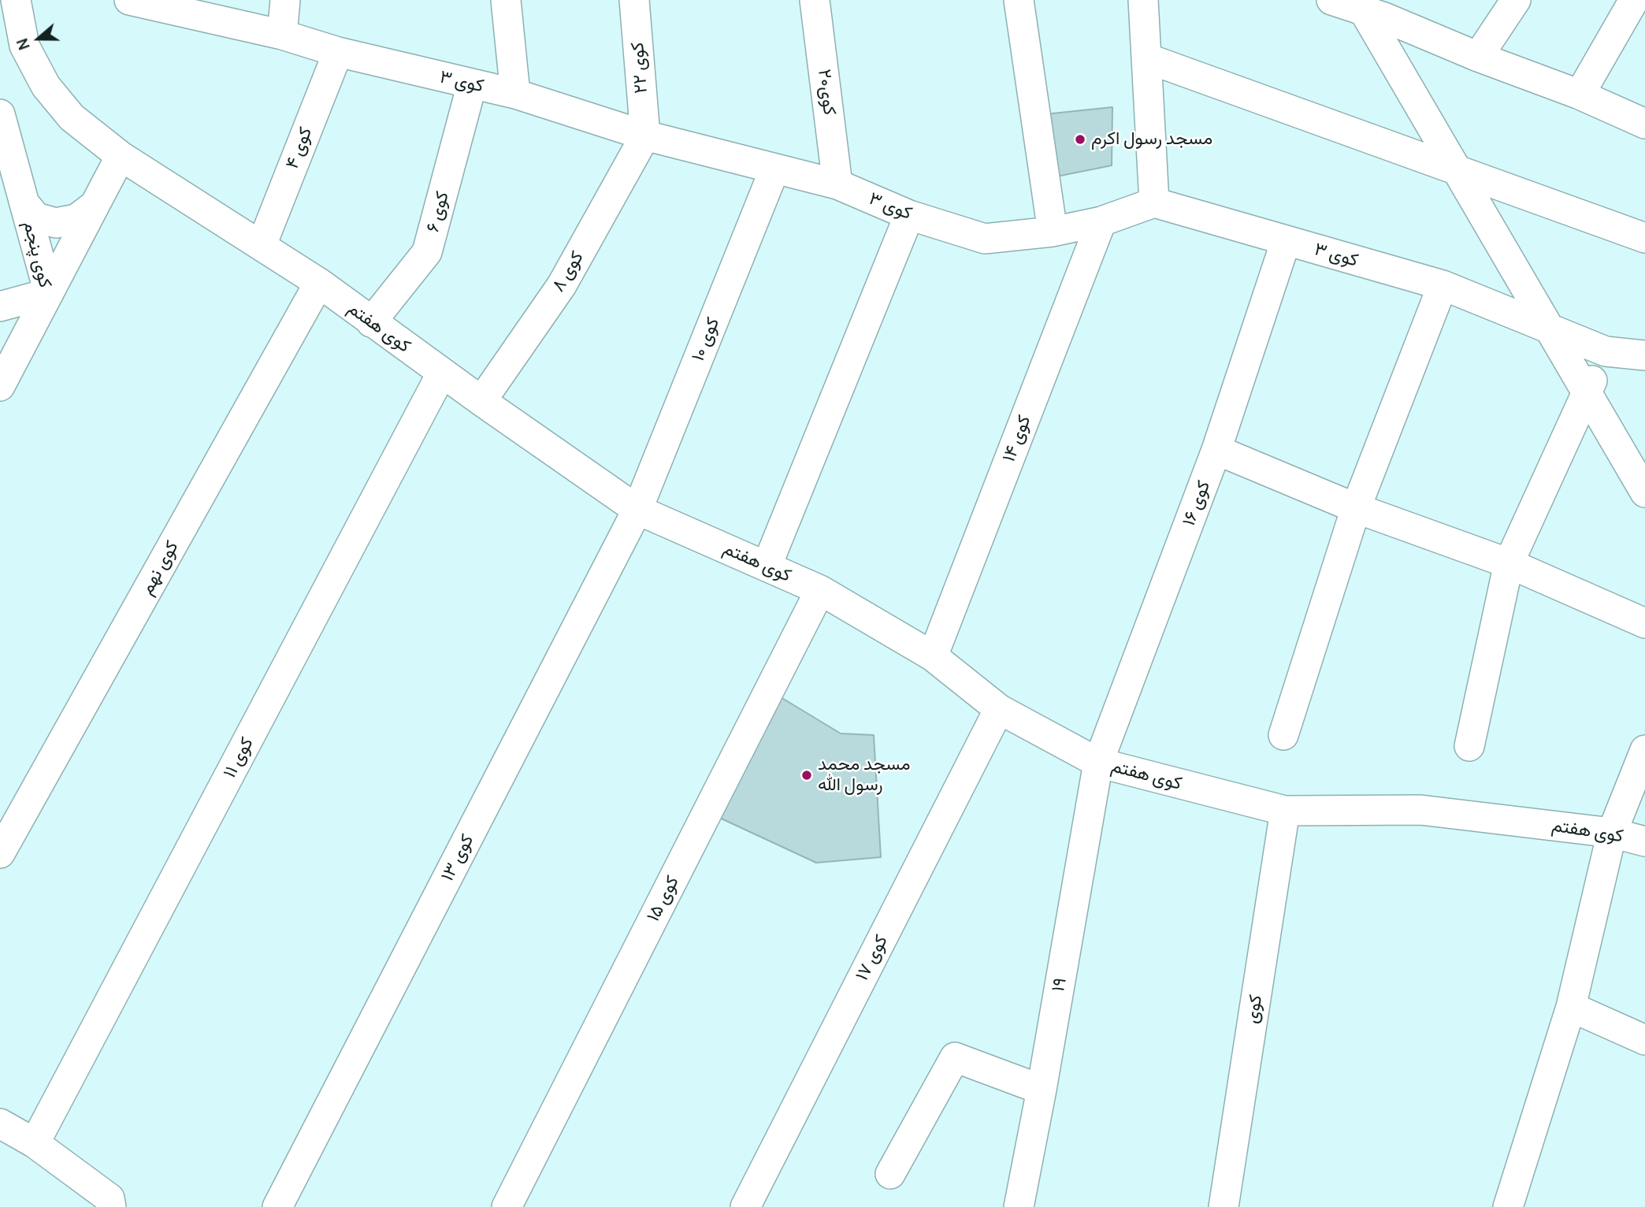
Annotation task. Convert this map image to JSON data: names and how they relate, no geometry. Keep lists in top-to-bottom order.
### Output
{
  "streets": {
    "street": [
      "کوی ۲۲",
      "کوی ۳",
      "کوی۲۰",
      "کوی ۴",
      "کوی ۶",
      "کوی پنجم",
      "کوی ۸",
      "کوی هفتم",
      "کوی ۱۰",
      "کوی ۱۴",
      "کوی ۱۶",
      "کوی نهم",
      "کوی ۱۱",
      "کوی ۱۳",
      "کوی ۱۵",
      "کوی ۱۷",
      "۱۹",
      "کوی"
    ]
  },
  "crossings": [
    ["کوی ۲۲", "کوی ۳"],
    ["کوی ۲۲", "کوی ۸"],
    ["کوی ۳", "کوی۲۰"],
    ["کوی ۳", "کوی ۴"],
    ["کوی ۳", "کوی ۶"],
    ["کوی ۳", "کوی ۸"],
    ["کوی ۳", "کوی ۱۰"],
    ["کوی ۳", "کوی ۱۴"],
    ["کوی ۳", "کوی ۱۶"],
    ["کوی ۴", "کوی هفتم"],
    ["کوی ۶", "کوی هفتم"],
    ["کوی ۸", "کوی هفتم"],
    ["کوی هفتم", "کوی ۱۰"],
    ["کوی هفتم", "کوی ۱۴"],
    ["کوی هفتم", "کوی ۱۶"],
    ["کوی هفتم", "کوی نهم"],
    ["کوی هفتم", "کوی ۱۱"],
    ["کوی هفتم", "کوی ۱۳"],
    ["کوی هفتم", "کوی ۱۵"],
    ["کوی هفتم", "کوی ۱۷"],
    ["کوی هفتم", "۱۹"],
    ["کوی هفتم", "کوی"],
    ["کوی ۱۰", "کوی ۱۳"],
    ["کوی ۱۶", "۱۹"]
  ],
  "places": ["مسجد رسول اکرم", "مسجد محمد رسول الله"],
  "north": "left"
}
